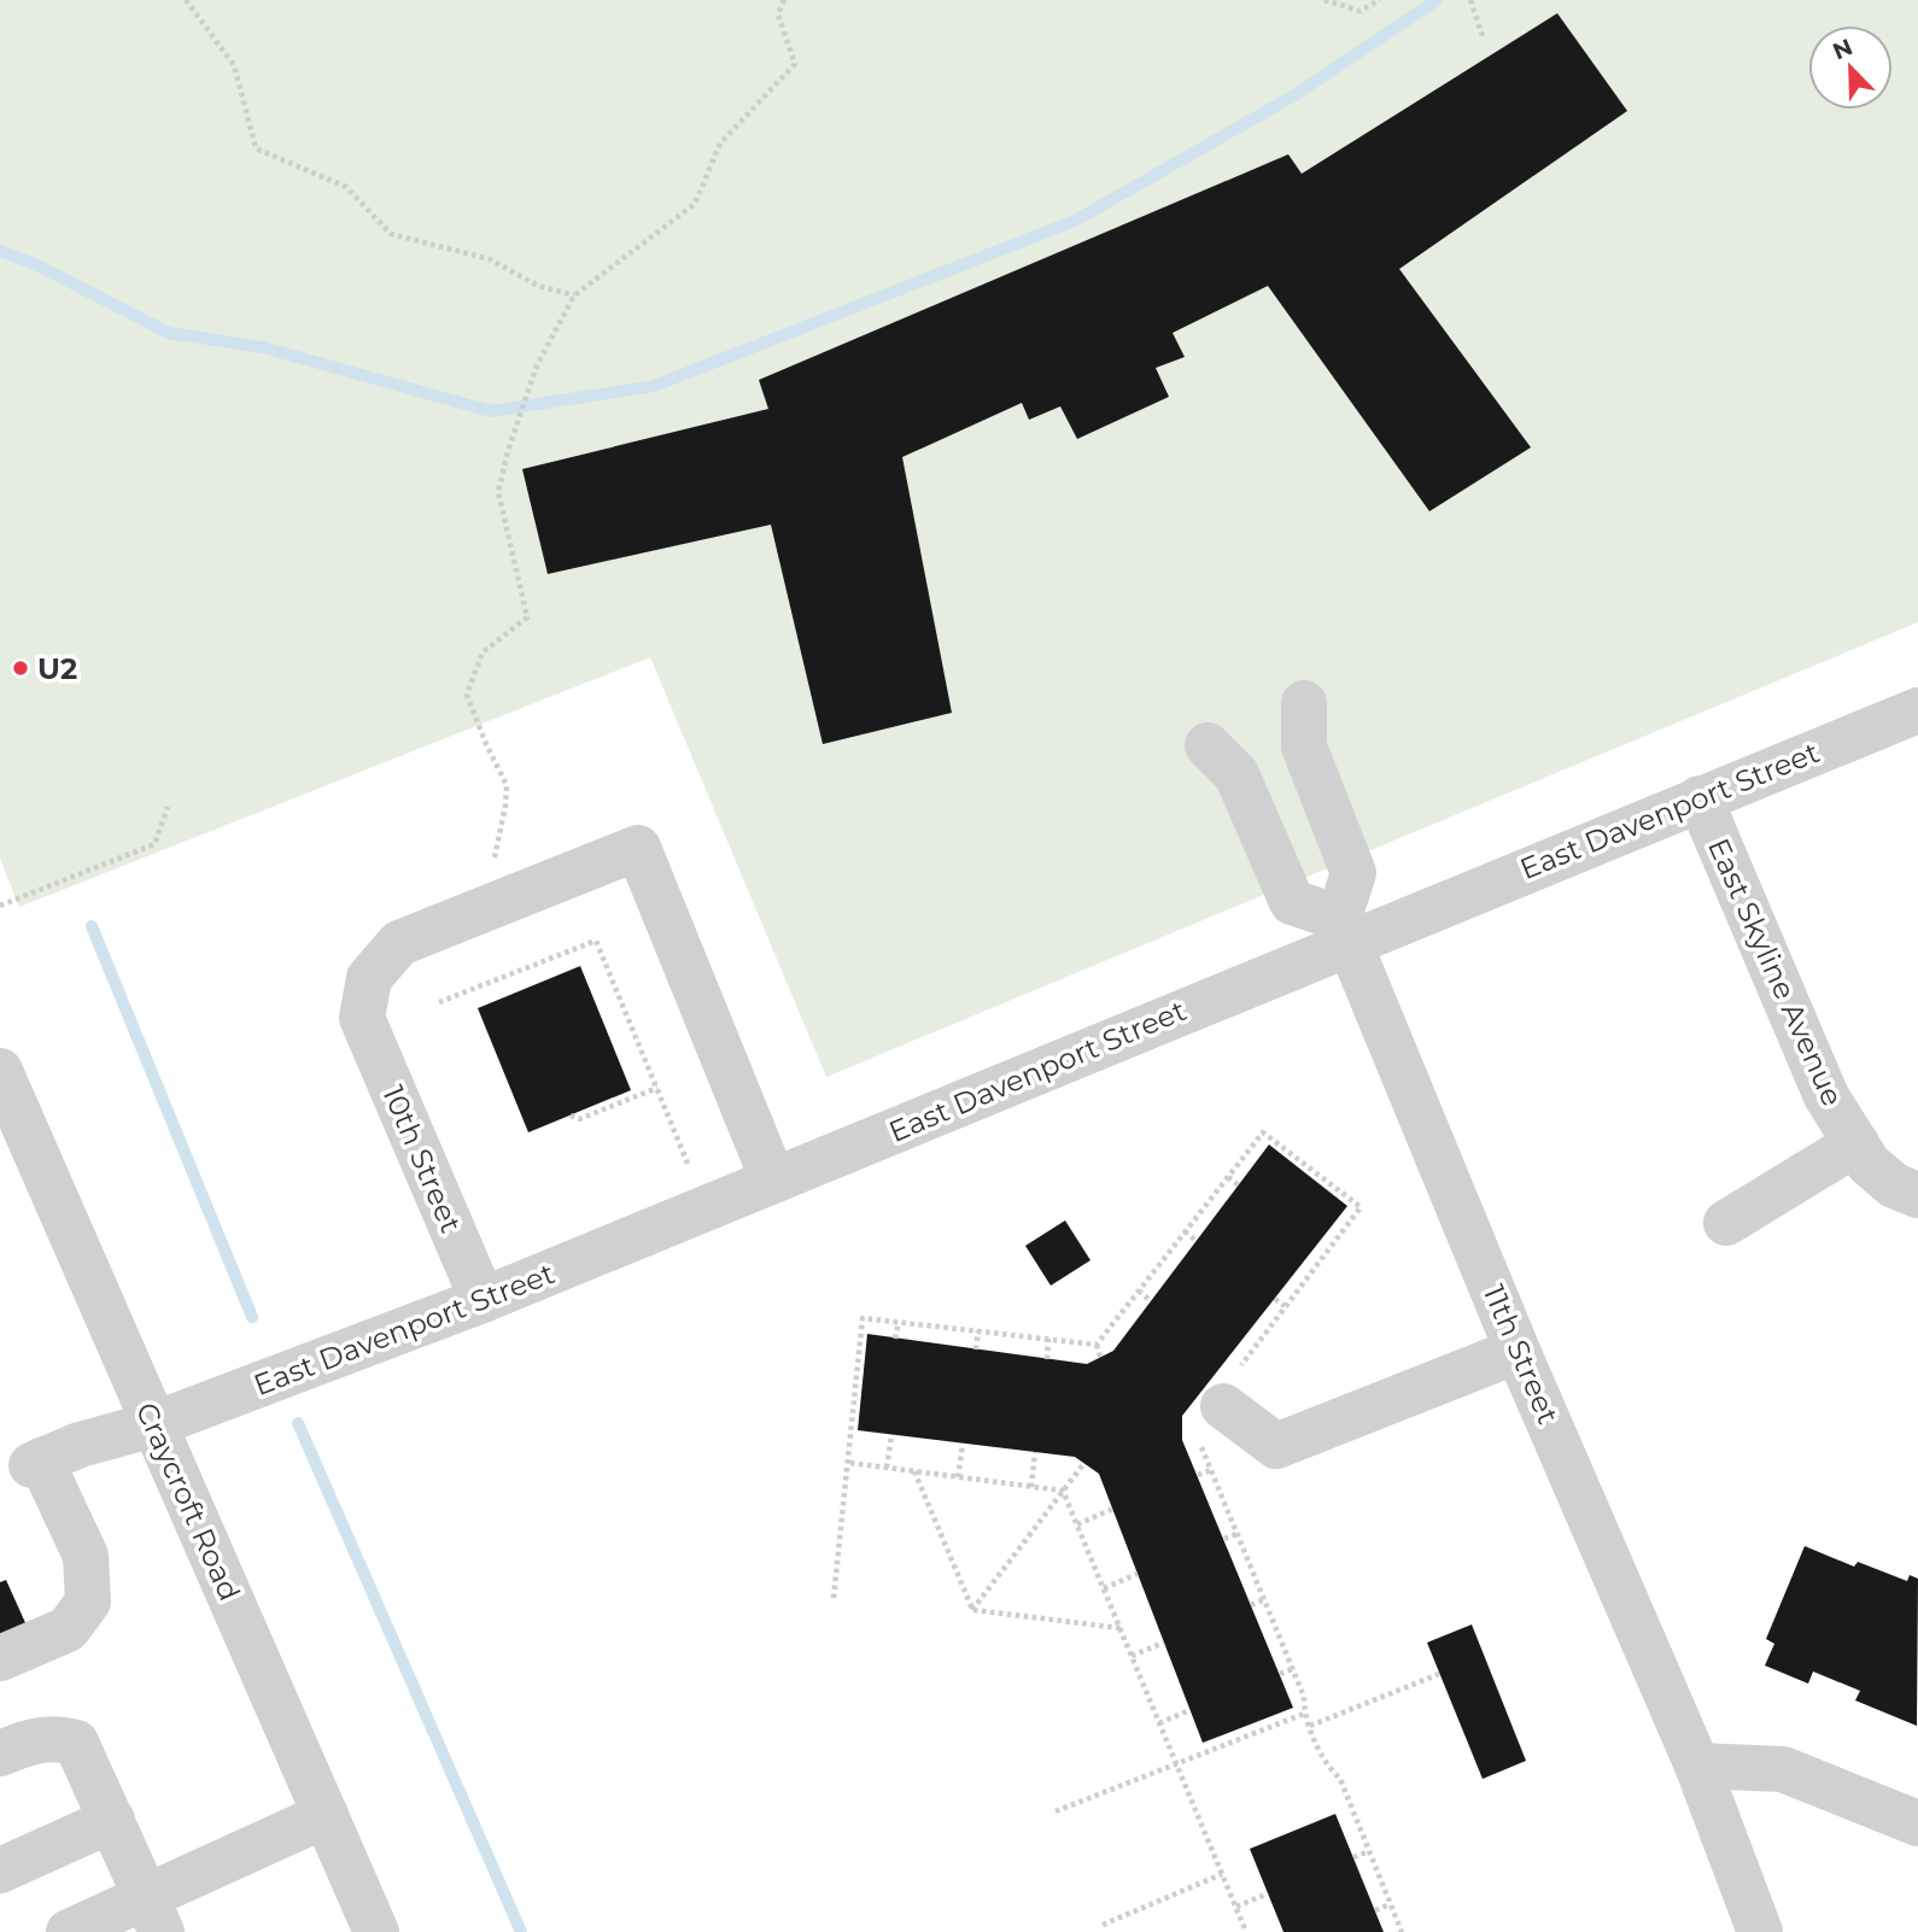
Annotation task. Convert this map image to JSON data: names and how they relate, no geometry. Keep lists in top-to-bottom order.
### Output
{
  "streets": {
    "street": [
      "East Davenport Street",
      "East Skyline Avenue",
      "10th Street",
      "11th Street",
      "Craycroft Road"
    ]
  },
  "crossings": [
    ["East Davenport Street", "East Skyline Avenue"],
    ["East Davenport Street", "10th Street"],
    ["East Davenport Street", "11th Street"],
    ["East Davenport Street", "Craycroft Road"]
  ],
  "places": ["U2"],
  "north": "top left"
}
